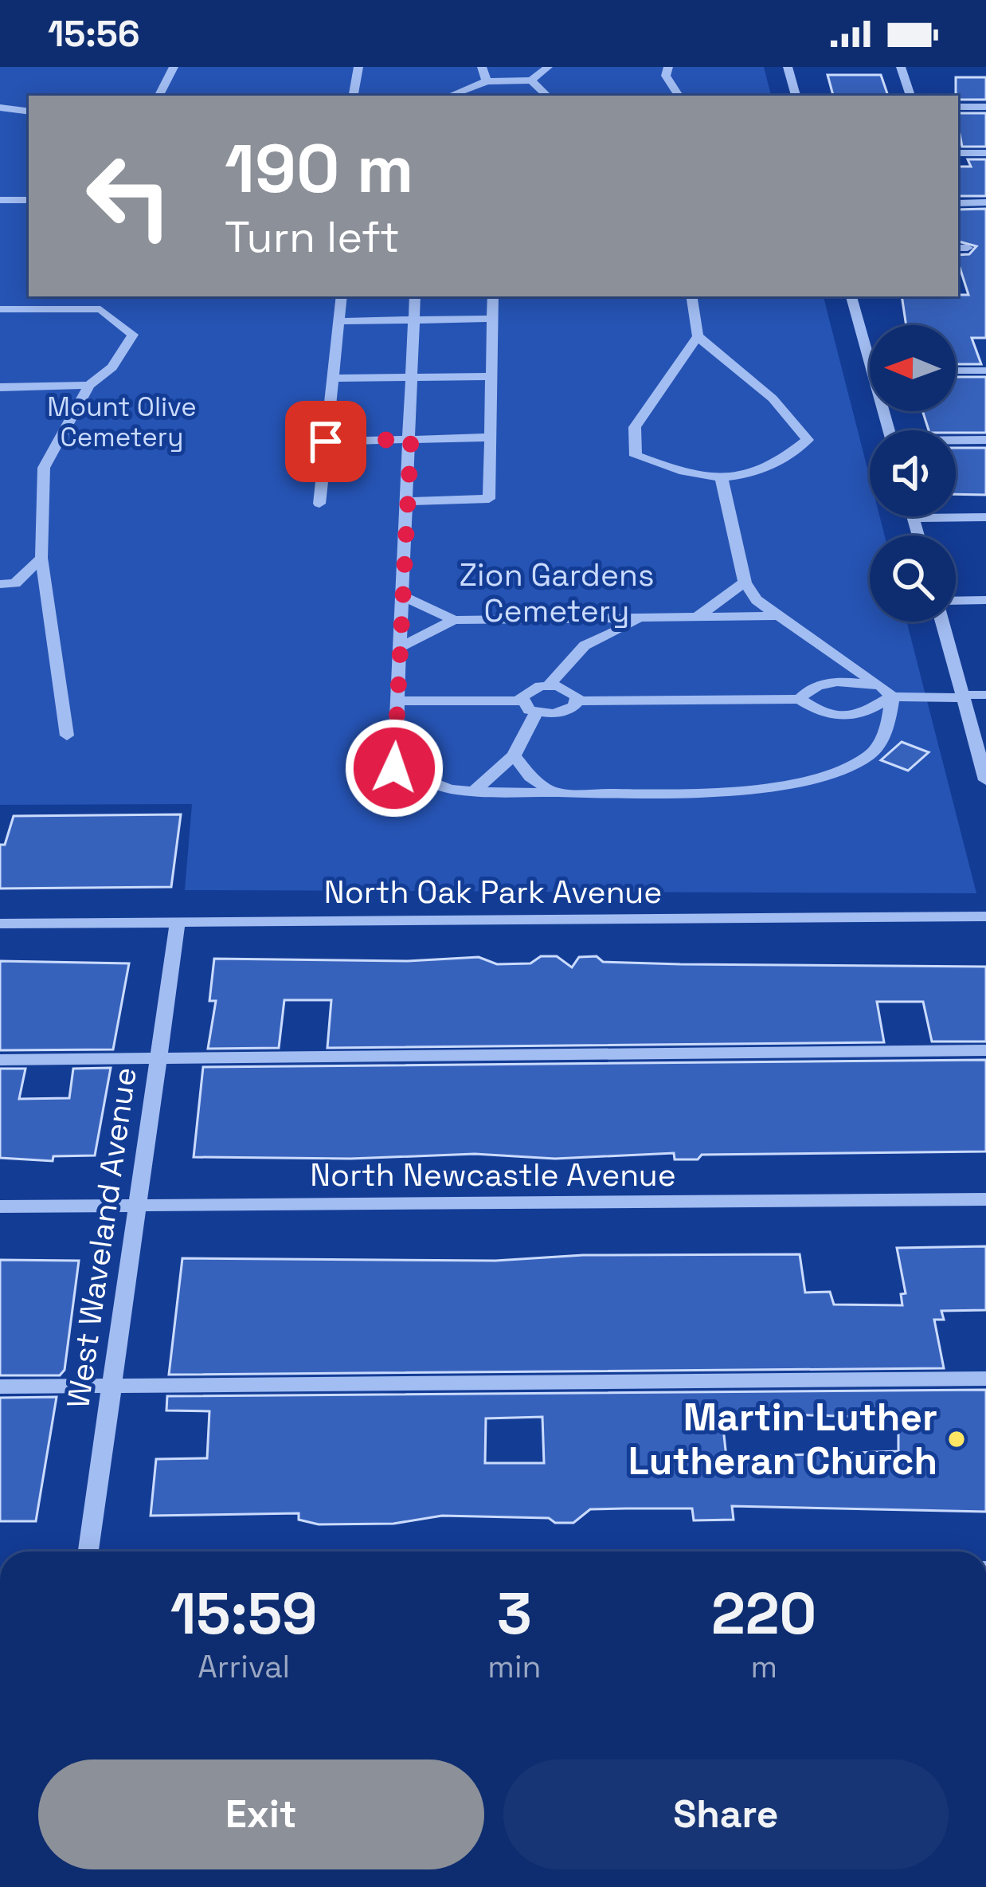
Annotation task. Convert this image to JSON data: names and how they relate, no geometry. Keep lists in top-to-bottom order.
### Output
{
  "streets": {
    "street": ["North Oak Park Avenue", "North Newcastle Avenue", "West Waveland Avenue"]
  },
  "crossings": [
    ["North Oak Park Avenue", "West Waveland Avenue"],
    ["North Newcastle Avenue", "West Waveland Avenue"]
  ],
  "parks": ["Mount Olive Cemetery", "Zion Gardens Cemetery"],
  "places": ["Martin Luther Lutheran Church"],
  "north": "left",
  "page": {
    "status": "15:56",
    "turn": ["190 m", "Turn left"],
    "eta": [
      "15:59",
      "Arrival",
      "3",
      "min",
      "220",
      "m"
    ],
    "buttons": ["Exit", "Share"]
  }
}
